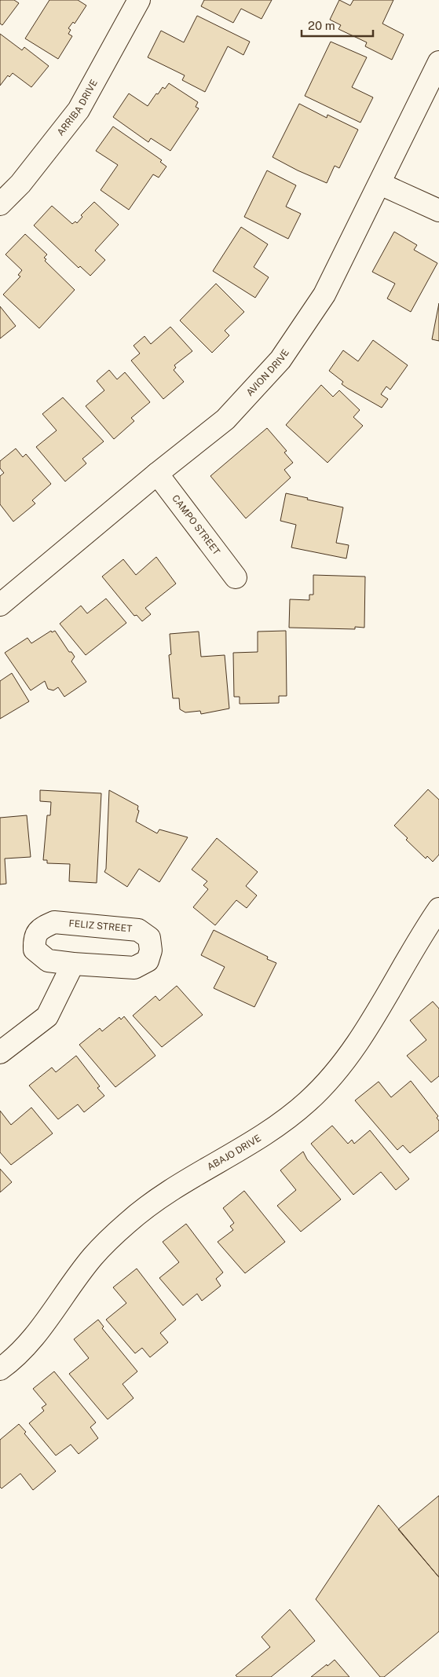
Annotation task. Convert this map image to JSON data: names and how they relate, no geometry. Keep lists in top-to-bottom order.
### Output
{
  "streets": {
    "street": [
      "ARRIBA DRIVE",
      "AVION DRIVE",
      "CAMPO STREET",
      "FELIZ STREET",
      "ABAJO DRIVE"
    ]
  },
  "crossings": [
    ["AVION DRIVE", "CAMPO STREET"]
  ],
  "scale_bar": "20 m"
}
